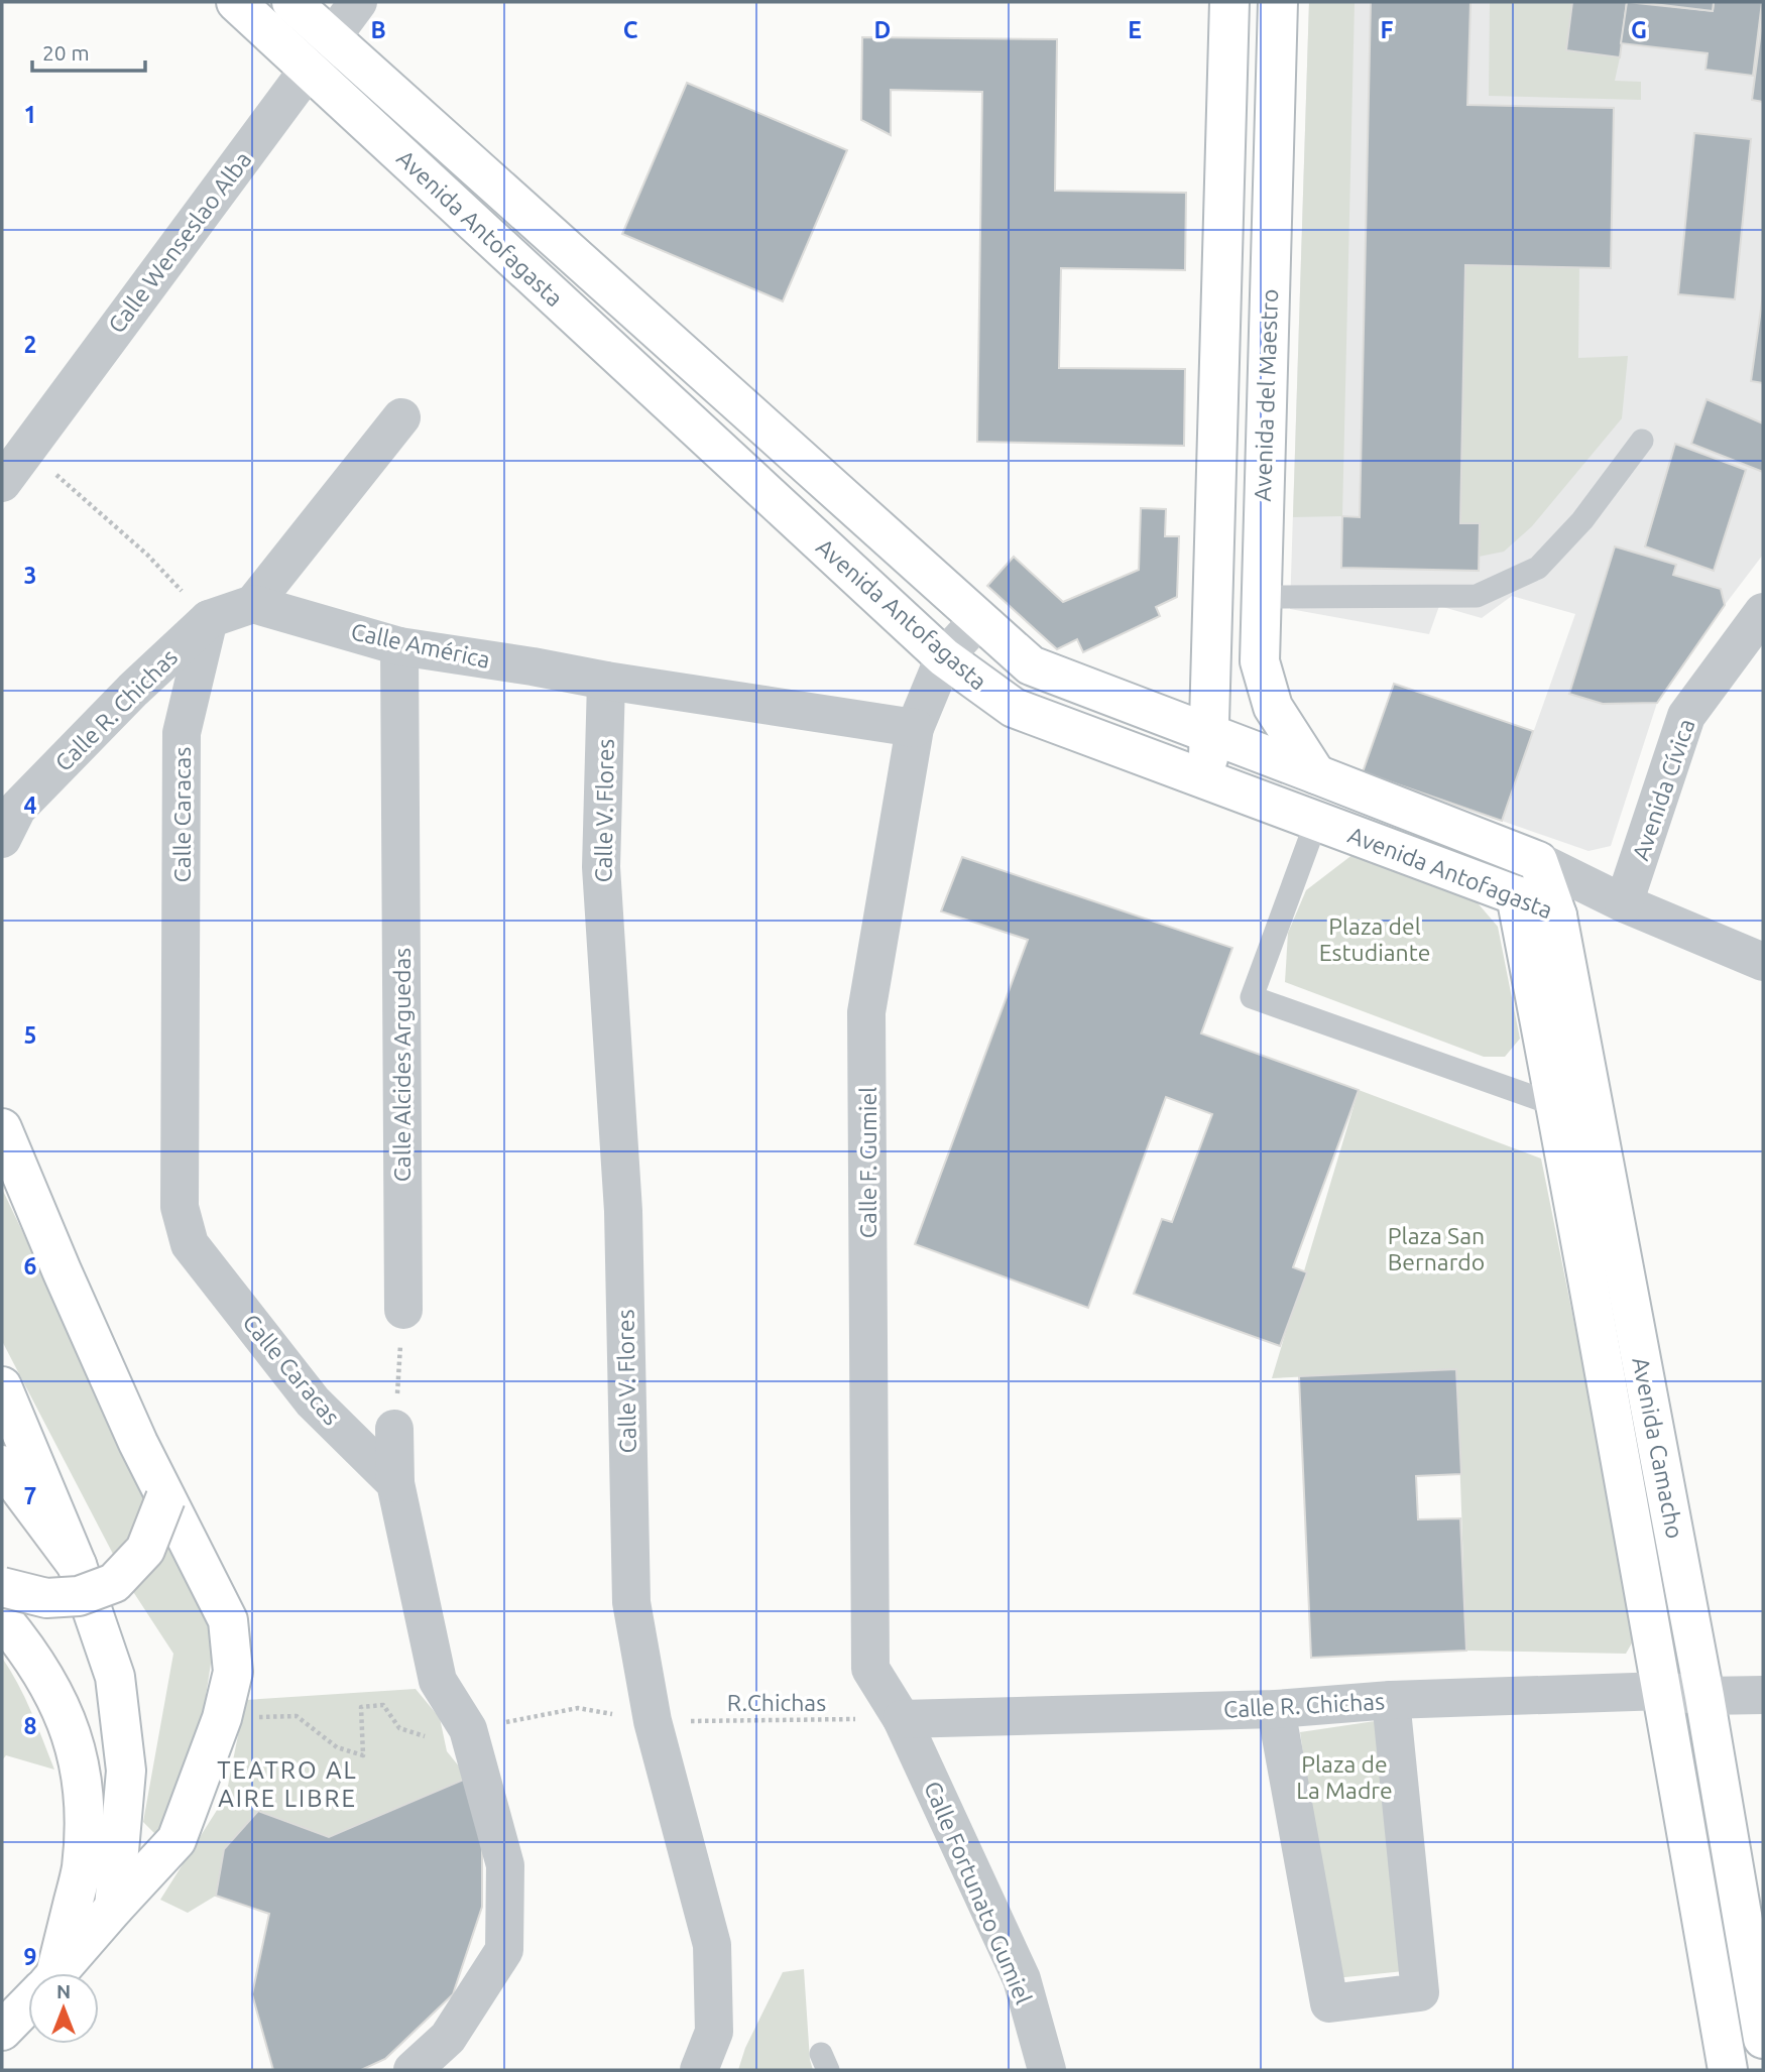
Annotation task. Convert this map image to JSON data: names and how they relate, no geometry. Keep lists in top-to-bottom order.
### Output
{
  "streets": {
    "main road": ["Avenida Antofagasta", "Avenida del Maestro", "Avenida Camacho"],
    "street": [
      "Calle Wenseslao Alba",
      "Calle América",
      "Calle R. Chichas",
      "Avenida Cívica",
      "Calle V. Flores",
      "Calle Caracas",
      "Calle Alcides Arguedas",
      "Calle F. Gumiel",
      "Calle Fortunato Gumiel"
    ],
    "path": ["R.Chichas"]
  },
  "crossings": [
    ["Avenida Antofagasta", "Calle Wenseslao Alba"],
    ["Avenida Antofagasta", "Avenida del Maestro"],
    ["Avenida Antofagasta", "Avenida Cívica"],
    ["Avenida Antofagasta", "Calle F. Gumiel"],
    ["Avenida Antofagasta", "Avenida Camacho"],
    ["Calle América", "Calle V. Flores"],
    ["Calle América", "Calle Alcides Arguedas"],
    ["Calle América", "Calle F. Gumiel"],
    ["Calle R. Chichas", "Calle Caracas"],
    ["Calle R. Chichas", "Calle F. Gumiel"],
    ["Calle R. Chichas", "Avenida Camacho"],
    ["Calle R. Chichas", "R.Chichas"],
    ["Calle R. Chichas", "Calle Fortunato Gumiel"],
    ["Calle V. Flores", "R.Chichas"],
    ["Calle F. Gumiel", "R.Chichas"],
    ["Calle F. Gumiel", "Calle Fortunato Gumiel"],
    ["R.Chichas", "Calle Fortunato Gumiel"]
  ],
  "districts": ["TEATRO AL AIRE LIBRE"],
  "parks": ["Plaza del Estudiante", "Plaza San Bernardo", "Plaza de La Madre"],
  "scale_bar": "20 m",
  "north": "top",
  "grid": {
    "columns": [
      "B",
      "C",
      "D",
      "E",
      "F",
      "G"
    ],
    "rows": [
      "1",
      "2",
      "3",
      "4",
      "5",
      "6",
      "7",
      "8",
      "9"
    ]
  }
}
